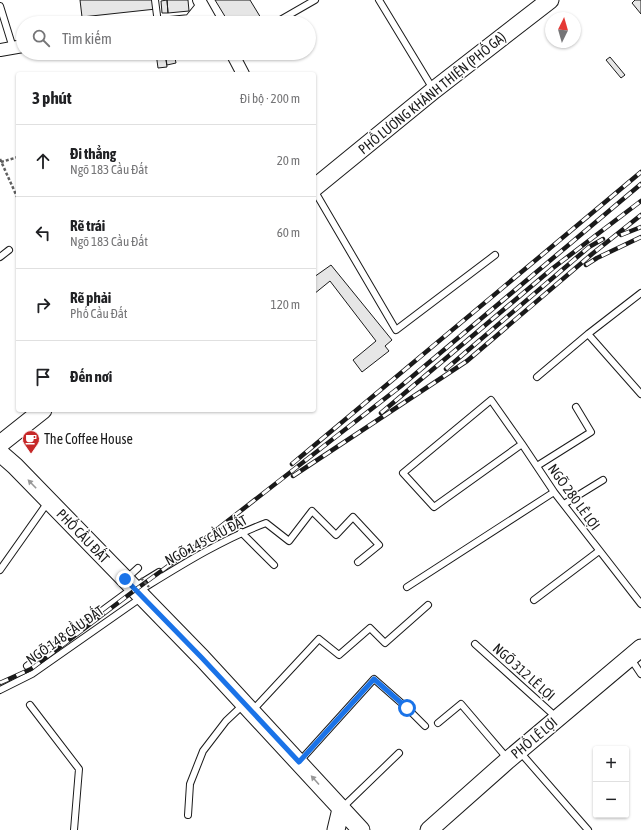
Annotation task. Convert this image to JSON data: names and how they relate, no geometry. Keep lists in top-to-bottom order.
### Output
{
  "streets": {
    "main road": ["PHỐ LƯƠNG KHÁNH THIỆN (PHỐ GA)", "PHỐ CẦU ĐẤT", "PHỐ LÊ LỢI"],
    "lane": [
      "NGÕ 280 LÊ LỢI",
      "NGÕ 145 CẦU ĐẤT",
      "NGÕ 148 CẦU ĐẤT",
      "NGÕ 312 LÊ LỢI"
    ]
  },
  "crossings": [
    ["PHỐ CẦU ĐẤT", "NGÕ 145 CẦU ĐẤT"],
    ["PHỐ CẦU ĐẤT", "NGÕ 148 CẦU ĐẤT"],
    ["NGÕ 145 CẦU ĐẤT", "NGÕ 148 CẦU ĐẤT"],
    ["NGÕ 312 LÊ LỢI", "PHỐ LÊ LỢI"]
  ],
  "places": {
    "cafe": ["The Coffee House"]
  },
  "north": "top",
  "page": {
    "search": "Tìm kiếm",
    "heading": ["3 phút", "Đi bộ · 200 m"],
    "list": [
      ["Đi thẳng", "Ngõ 183 Cầu Đất", "20 m"],
      ["Rẽ trái", "Ngõ 183 Cầu Đất", "60 m"],
      ["Rẽ phải", "Phố Cầu Đất", "120 m"],
      "Đến nơi"
    ],
    "map_buttons": ["+", "−"]
  }
}
